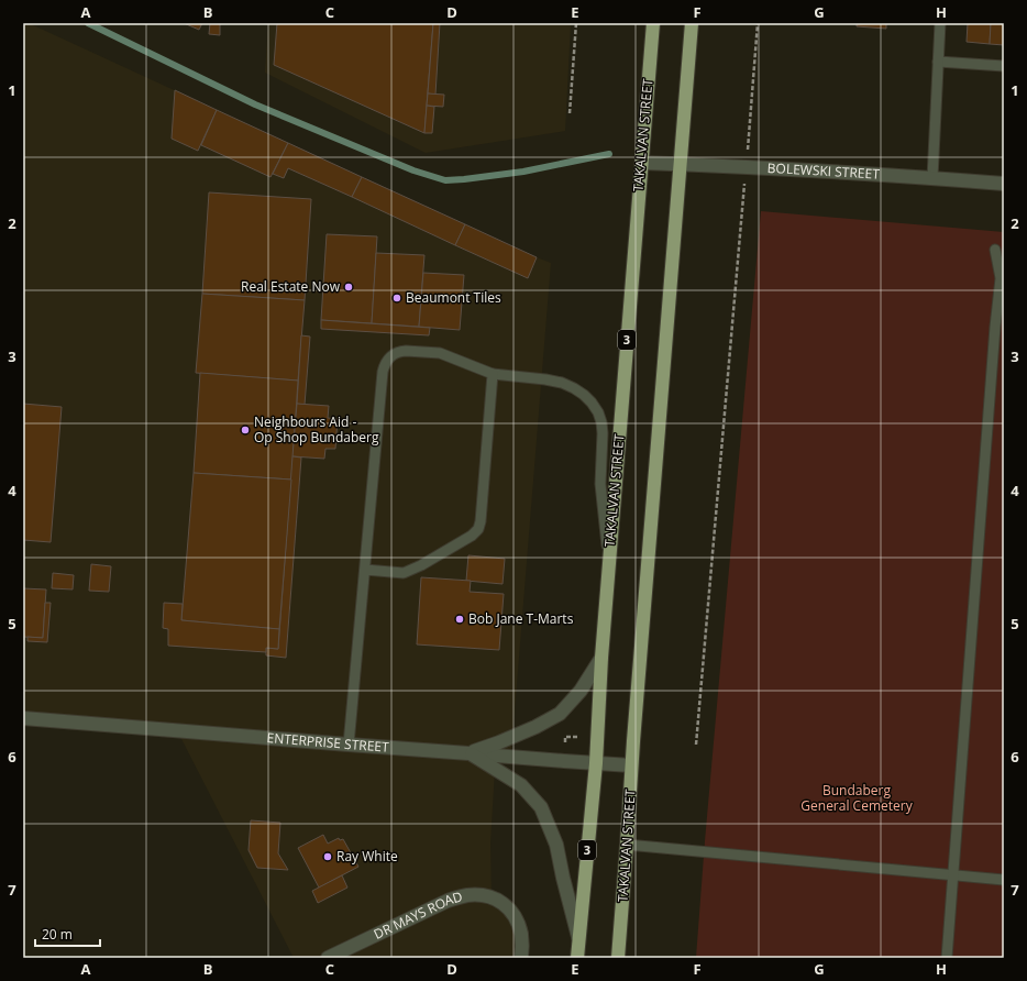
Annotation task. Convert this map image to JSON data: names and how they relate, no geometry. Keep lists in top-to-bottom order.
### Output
{
  "streets": {
    "highway": ["TAKALVAN STREET", "3"],
    "street": ["BOLEWSKI STREET", "ENTERPRISE STREET", "DR MAYS ROAD"]
  },
  "crossings": [
    ["TAKALVAN STREET", "BOLEWSKI STREET"],
    ["TAKALVAN STREET", "ENTERPRISE STREET"]
  ],
  "parks": ["Bundaberg General Cemetery"],
  "places": [
    "Real Estate Now",
    "Beaumont Tiles",
    "Neighbours Aid - Op Shop Bundaberg",
    "Bob Jane T-Marts",
    "Ray White"
  ],
  "scale_bar": "20 m",
  "grid": {
    "columns": [
      "A",
      "B",
      "C",
      "D",
      "E",
      "F",
      "G",
      "H"
    ],
    "rows": [
      "1",
      "2",
      "3",
      "4",
      "5",
      "6",
      "7"
    ]
  }
}
